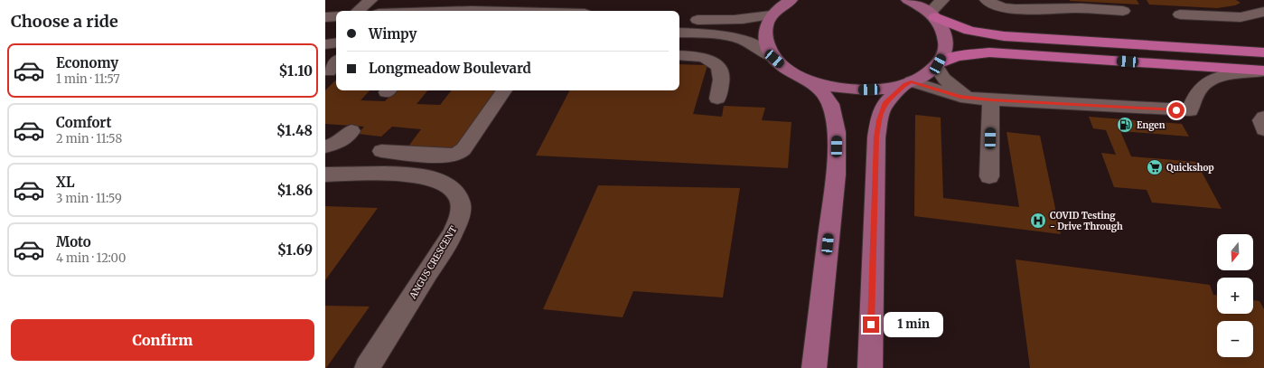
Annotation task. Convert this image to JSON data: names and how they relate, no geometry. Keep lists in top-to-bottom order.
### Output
{
  "streets": {
    "street": ["ANGUS CRESCENT"]
  },
  "places": {
    "fuel station": ["Engen"],
    "supermarket": ["Quickshop"],
    "hospital": ["COVID Testing - Drive Through"]
  },
  "north": "bottom",
  "page": {
    "heading": "Choose a ride",
    "banner": ["Wimpy", "Longmeadow Boulevard"],
    "list": [
      {
        "name": "Economy",
        "note": "1 min · 11:57",
        "value": "$1.10"
      },
      {
        "name": "Comfort",
        "note": "2 min · 11:58",
        "value": "$1.48"
      },
      {
        "name": "XL",
        "note": "3 min · 11:59",
        "value": "$1.86"
      },
      {
        "name": "Moto",
        "note": "4 min · 12:00",
        "value": "$1.69"
      }
    ],
    "map_buttons": ["+", "−"],
    "buttons": "Confirm",
    "bubble": "1 min"
  }
}
